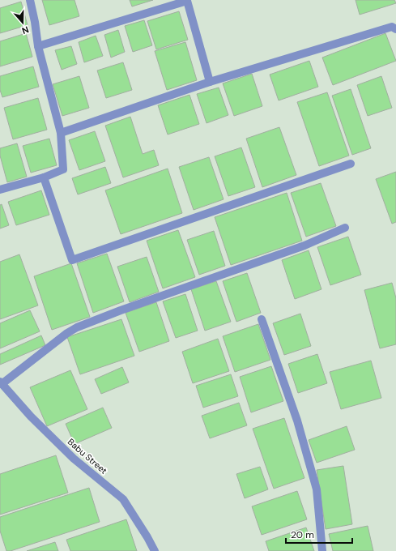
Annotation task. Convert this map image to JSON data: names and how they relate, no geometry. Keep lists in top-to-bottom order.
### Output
{
  "streets": {
    "street": ["Babu Street"]
  },
  "scale_bar": "20 m",
  "north": "bottom"
}
